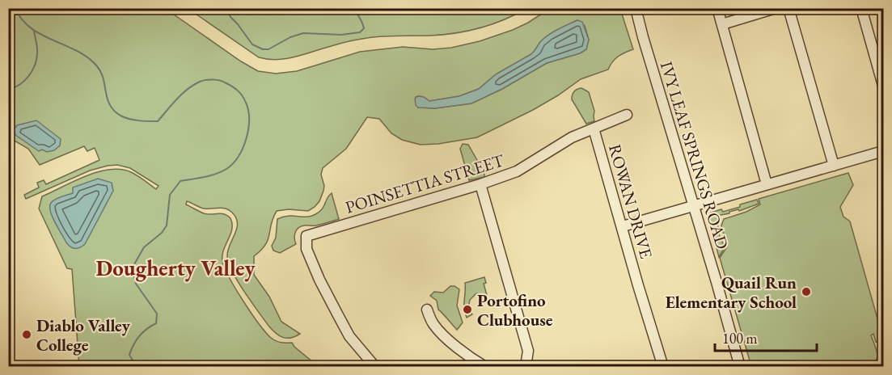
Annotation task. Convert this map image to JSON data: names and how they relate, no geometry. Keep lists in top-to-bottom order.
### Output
{
  "streets": {
    "street": ["IVY LEAF SPRINGS ROAD", "POINSETTIA STREET", "ROWAN DRIVE"]
  },
  "crossings": [
    ["POINSETTIA STREET", "ROWAN DRIVE"]
  ],
  "districts": ["Dougherty Valley"],
  "places": ["Quail Run Elementary School", "Portofino Clubhouse", "Diablo Valley College"],
  "scale_bar": "100 m"
}
